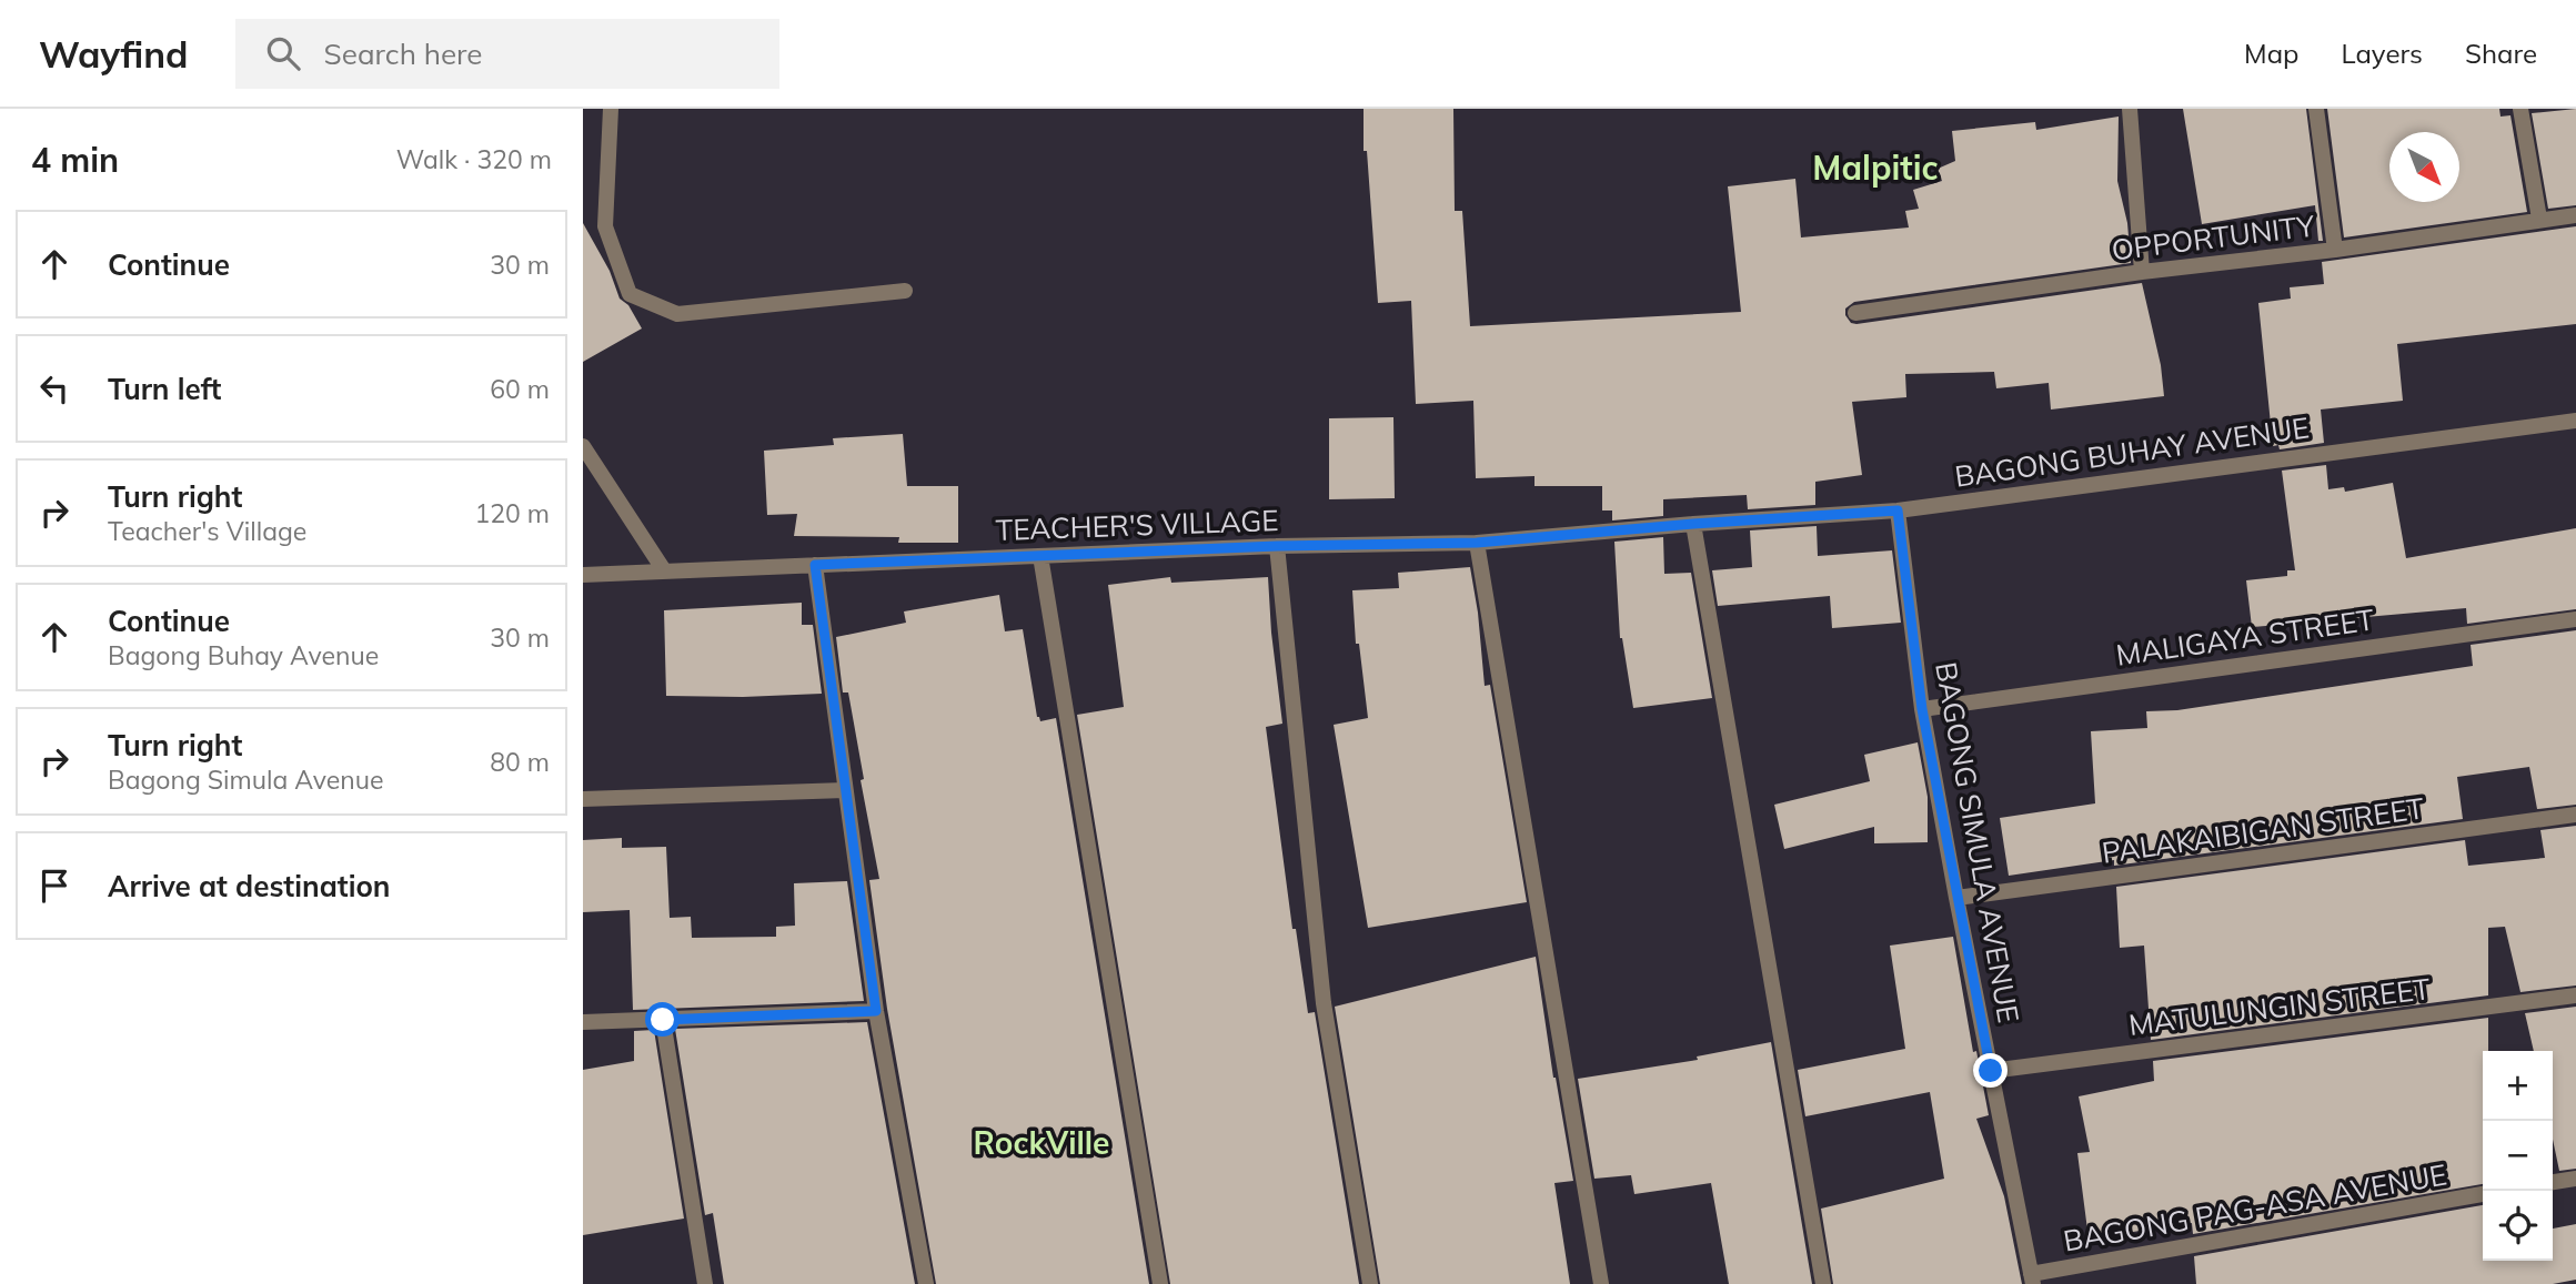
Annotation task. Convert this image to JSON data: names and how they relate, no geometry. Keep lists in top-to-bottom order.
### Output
{
  "streets": {
    "street": [
      "OPPORTUNITY",
      "BAGONG BUHAY AVENUE",
      "TEACHER'S VILLAGE",
      "MALIGAYA STREET",
      "PALAKAIBIGAN STREET",
      "BAGONG SIMULA AVENUE",
      "MATULUNGIN STREET",
      "BAGONG PAG-ASA AVENUE"
    ]
  },
  "crossings": [
    ["BAGONG BUHAY AVENUE", "TEACHER'S VILLAGE"],
    ["BAGONG BUHAY AVENUE", "BAGONG SIMULA AVENUE"],
    ["MALIGAYA STREET", "BAGONG SIMULA AVENUE"],
    ["PALAKAIBIGAN STREET", "BAGONG SIMULA AVENUE"],
    ["BAGONG SIMULA AVENUE", "MATULUNGIN STREET"],
    ["BAGONG SIMULA AVENUE", "BAGONG PAG-ASA AVENUE"]
  ],
  "districts": ["Malpitic", "RockVille"],
  "north": "bottom right",
  "page": {
    "header": "Wayfind",
    "search": "Search here",
    "nav": ["Map", "Layers", "Share"],
    "heading": ["4 min", "Walk · 320 m"],
    "list": [
      ["Continue", "30 m"],
      ["Turn left", "60 m"],
      ["Turn right", "Teacher's Village", "120 m"],
      ["Continue", "Bagong Buhay Avenue", "30 m"],
      ["Turn right", "Bagong Simula Avenue", "80 m"],
      "Arrive at destination"
    ],
    "map_buttons": ["+", "−"]
  }
}
